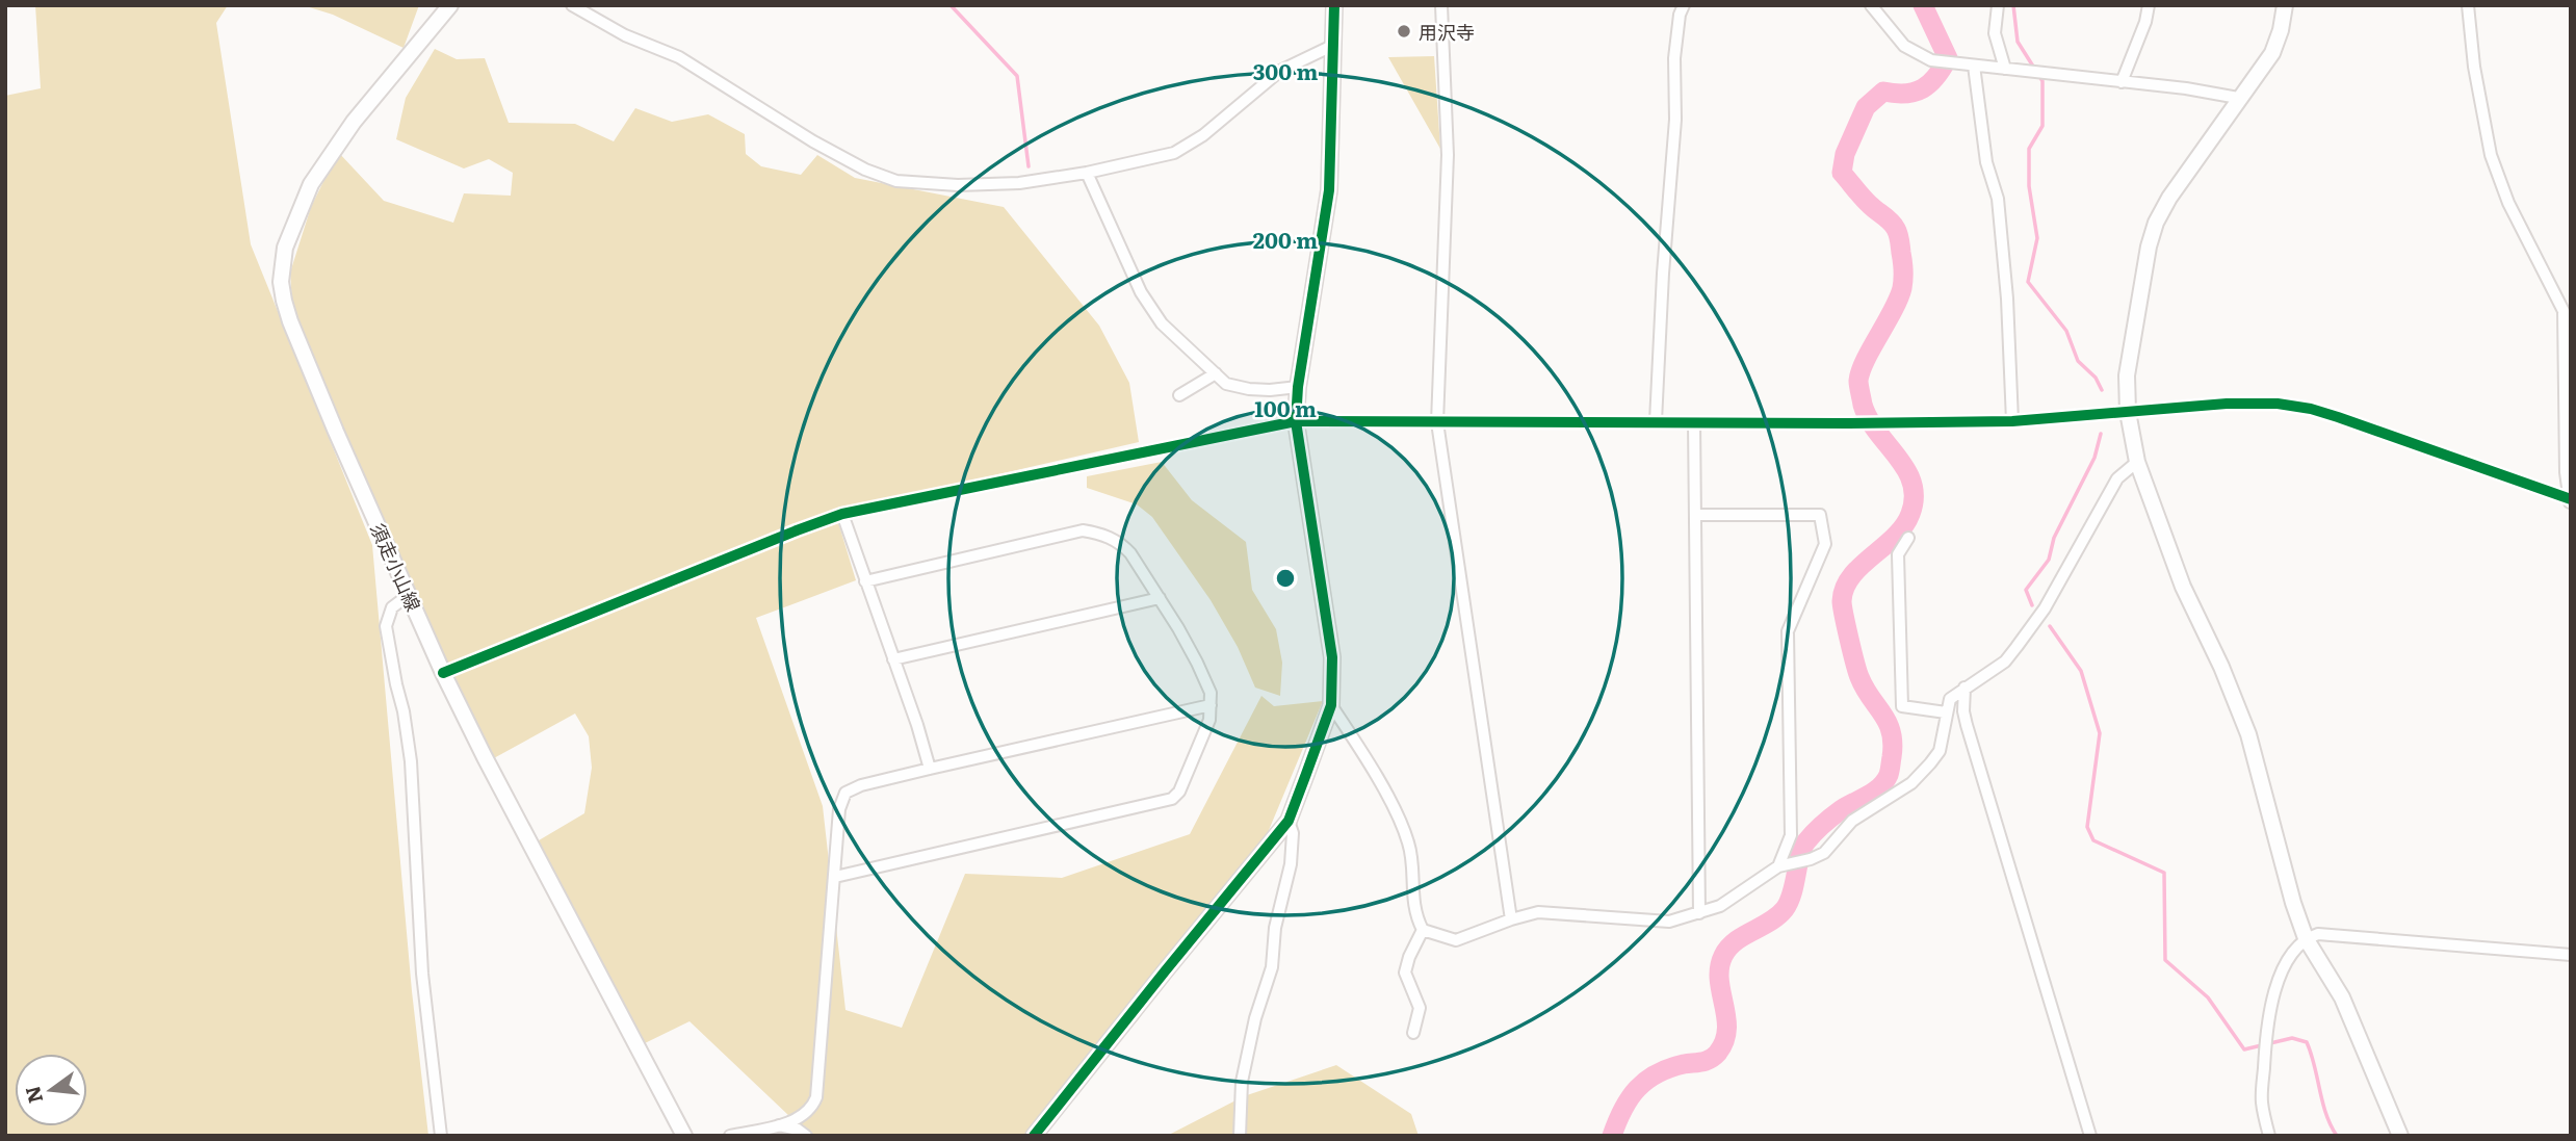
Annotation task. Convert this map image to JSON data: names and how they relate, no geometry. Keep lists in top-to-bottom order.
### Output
{
  "streets": {
    "street": ["須走小山線"]
  },
  "places": ["用沢寺"],
  "north": "left",
  "rings": ["300 m", "200 m", "100 m"]
}
